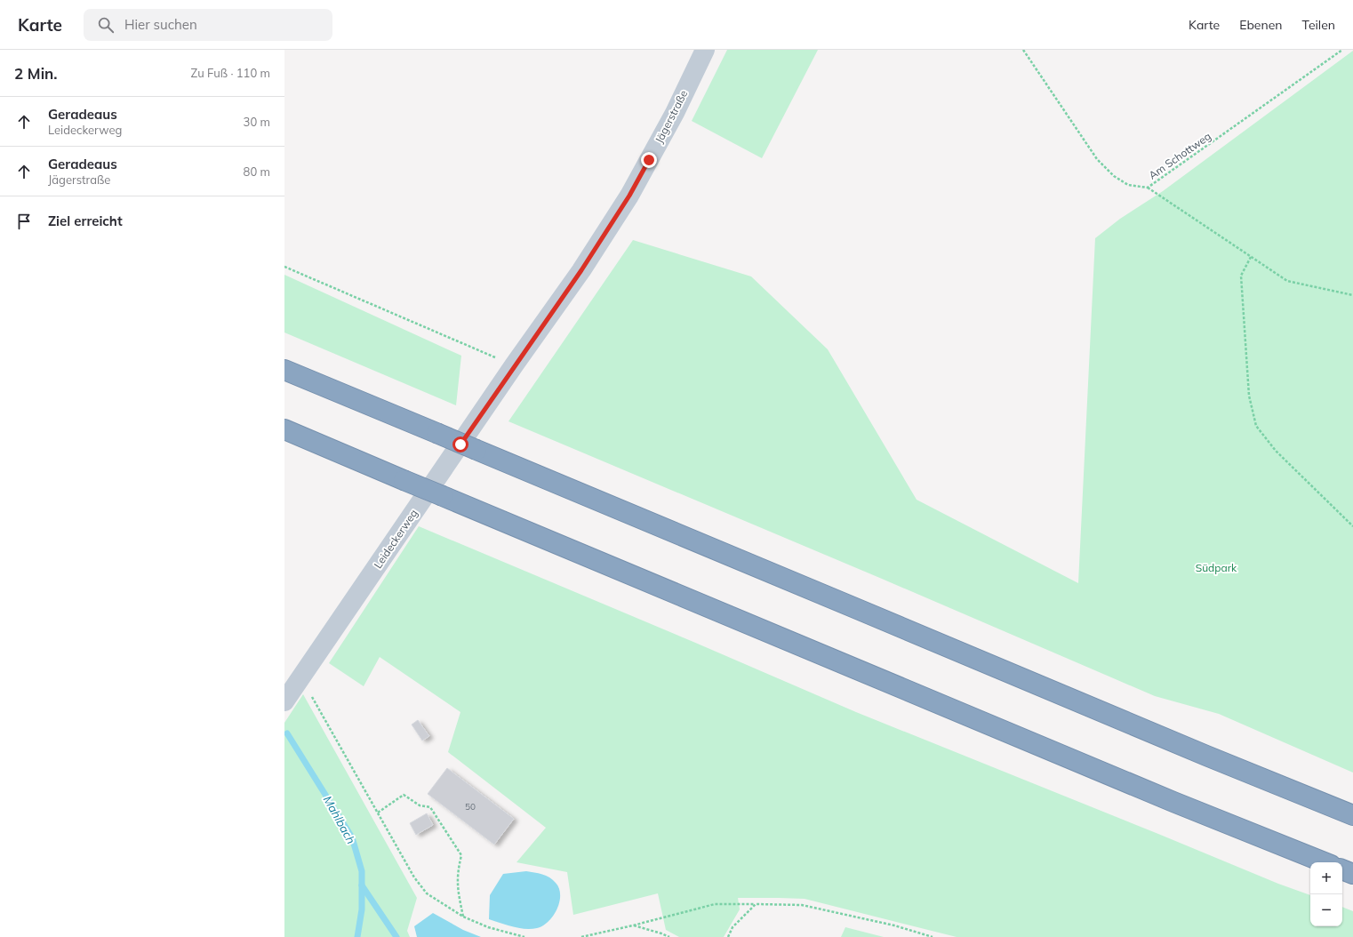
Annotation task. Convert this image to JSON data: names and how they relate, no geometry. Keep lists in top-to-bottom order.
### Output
{
  "streets": {
    "street": ["Jägerstraße", "Leideckerweg"],
    "path": ["Am Schottweg"]
  },
  "crossings": [
    ["Jägerstraße", "Leideckerweg"]
  ],
  "water": ["Mahlbach"],
  "parks": ["Südpark"],
  "house_numbers": ["50"],
  "page": {
    "header": "Karte",
    "search": "Hier suchen",
    "nav": ["Karte", "Ebenen", "Teilen"],
    "heading": ["2 Min.", "Zu Fuß · 110 m"],
    "list": [
      ["Geradeaus", "Leideckerweg", "30 m"],
      ["Geradeaus", "Jägerstraße", "80 m"],
      "Ziel erreicht"
    ],
    "map_buttons": ["+", "−"]
  }
}
